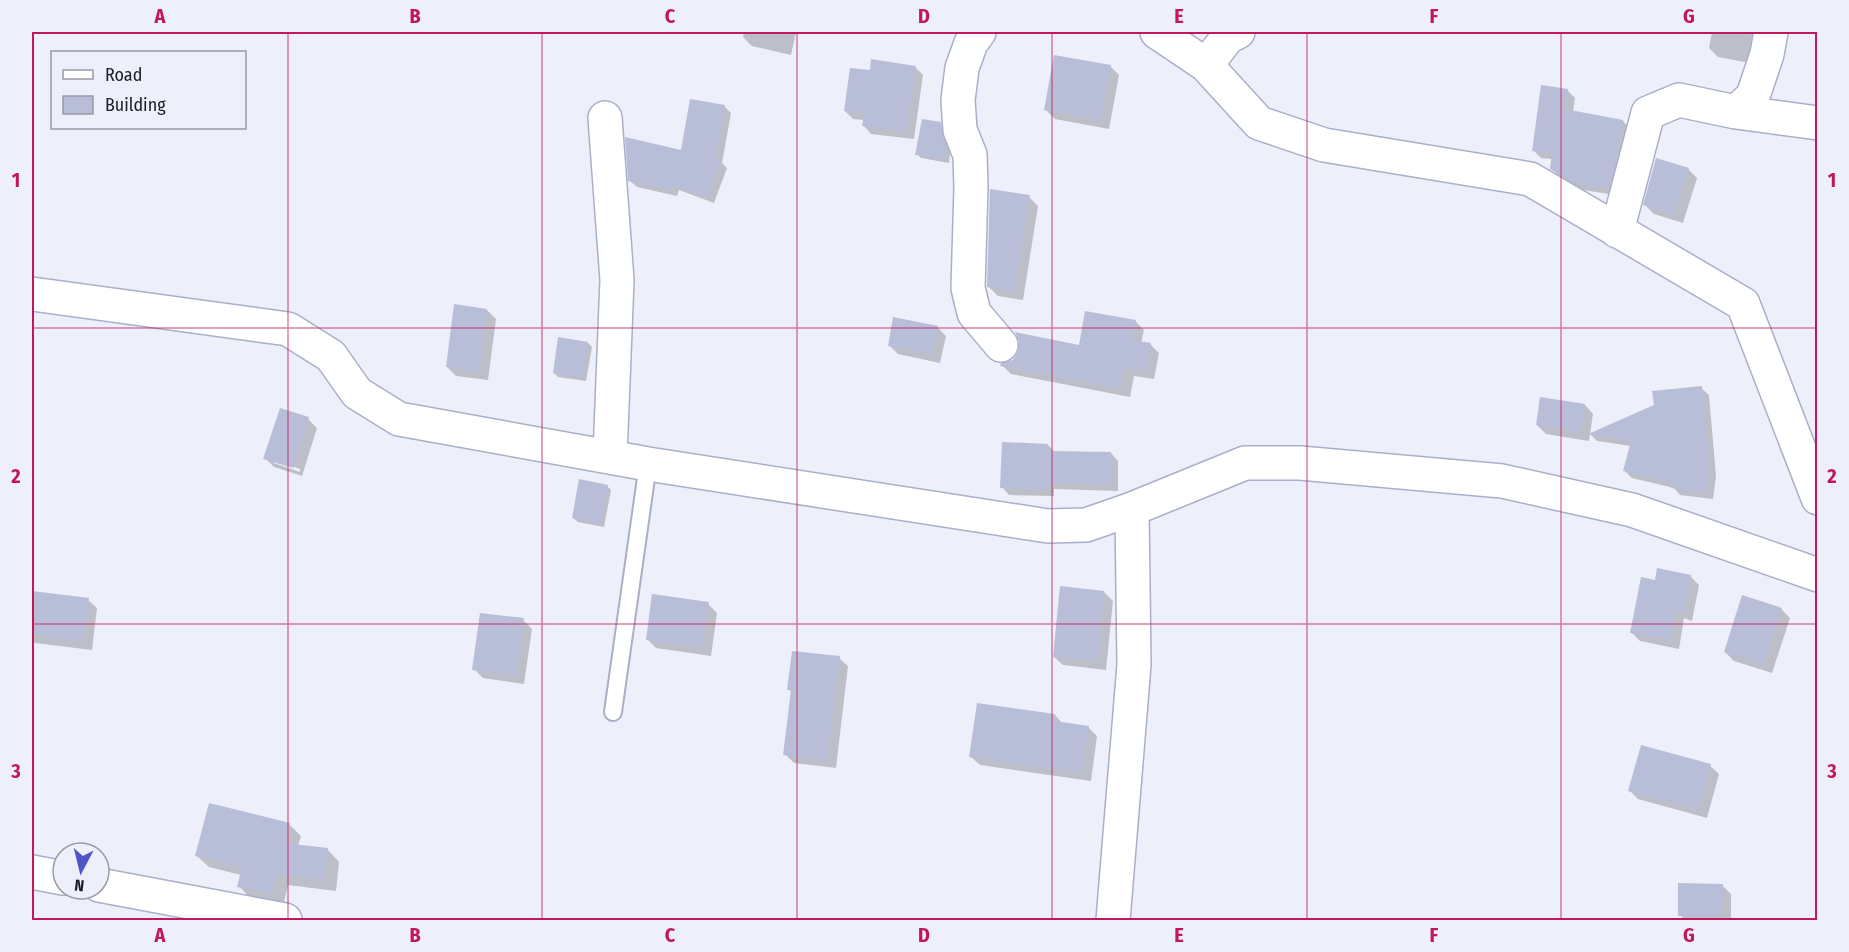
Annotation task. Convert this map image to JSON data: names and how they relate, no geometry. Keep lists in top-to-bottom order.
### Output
{
  "legend": ["Road", "Building"],
  "north": "bottom",
  "grid": {
    "columns": [
      "A",
      "B",
      "C",
      "D",
      "E",
      "F",
      "G"
    ],
    "rows": ["1", "2", "3"]
  }
}
